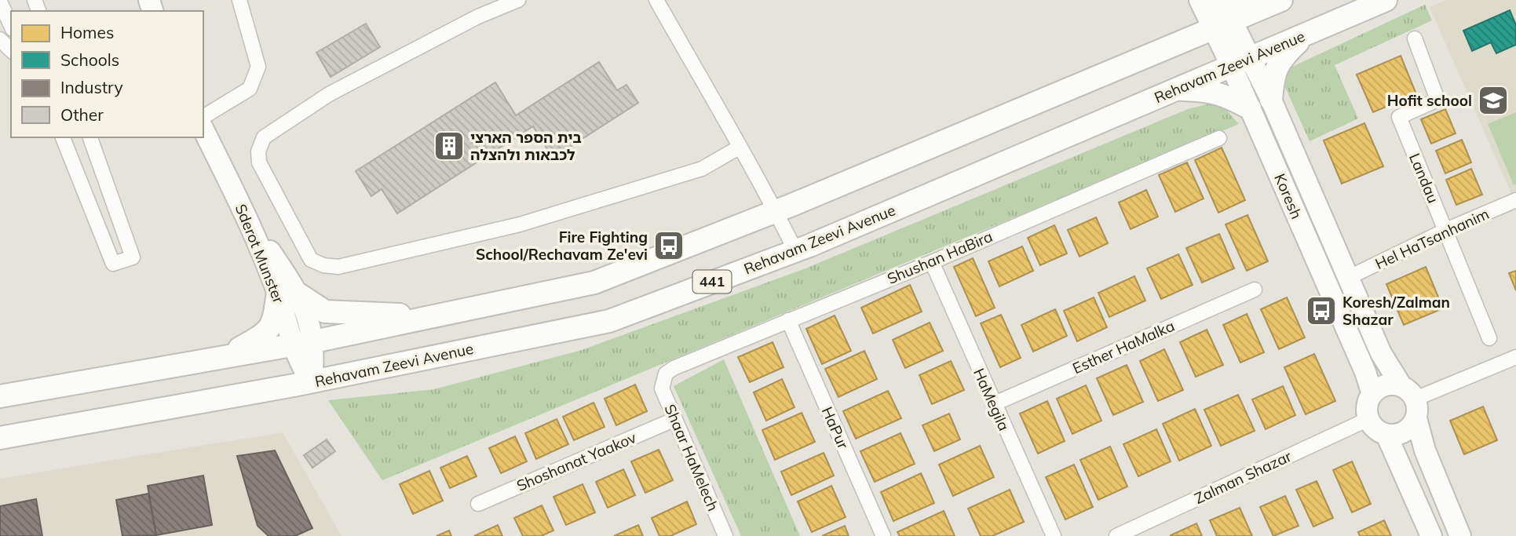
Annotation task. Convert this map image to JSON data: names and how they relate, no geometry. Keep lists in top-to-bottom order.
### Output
{
  "streets": {
    "main road": ["Rehavam Zeevi Avenue", "441"],
    "street": [
      "Landau",
      "Koresh",
      "Hel HaTsanhanim",
      "Sderot Munster",
      "Shushan HaBira",
      "Esther HaMalka",
      "HaMegila",
      "HaPur",
      "Shaar HaMelech",
      "Shoshanat Yaakov",
      "Zalman Shazar"
    ]
  },
  "crossings": [
    ["Rehavam Zeevi Avenue", "Koresh"],
    ["Rehavam Zeevi Avenue", "Sderot Munster"],
    ["Landau", "Hel HaTsanhanim"],
    ["Koresh", "Hel HaTsanhanim"],
    ["Koresh", "Zalman Shazar"],
    ["Shushan HaBira", "HaMegila"],
    ["Shushan HaBira", "HaPur"],
    ["Shushan HaBira", "Shaar HaMelech"],
    ["Esther HaMalka", "HaMegila"],
    ["Shaar HaMelech", "Shoshanat Yaakov"]
  ],
  "places": {
    "school or university": ["Hofit school"],
    "building": ["בית הספר הארצי לכבאות ולהצלה"],
    "bus stop": ["Fire Fighting School/Rechavam Ze'evi", "Koresh/Zalman Shazar"]
  },
  "legend": [
    "Homes",
    "Schools",
    "Industry",
    "Other"
  ]
}
